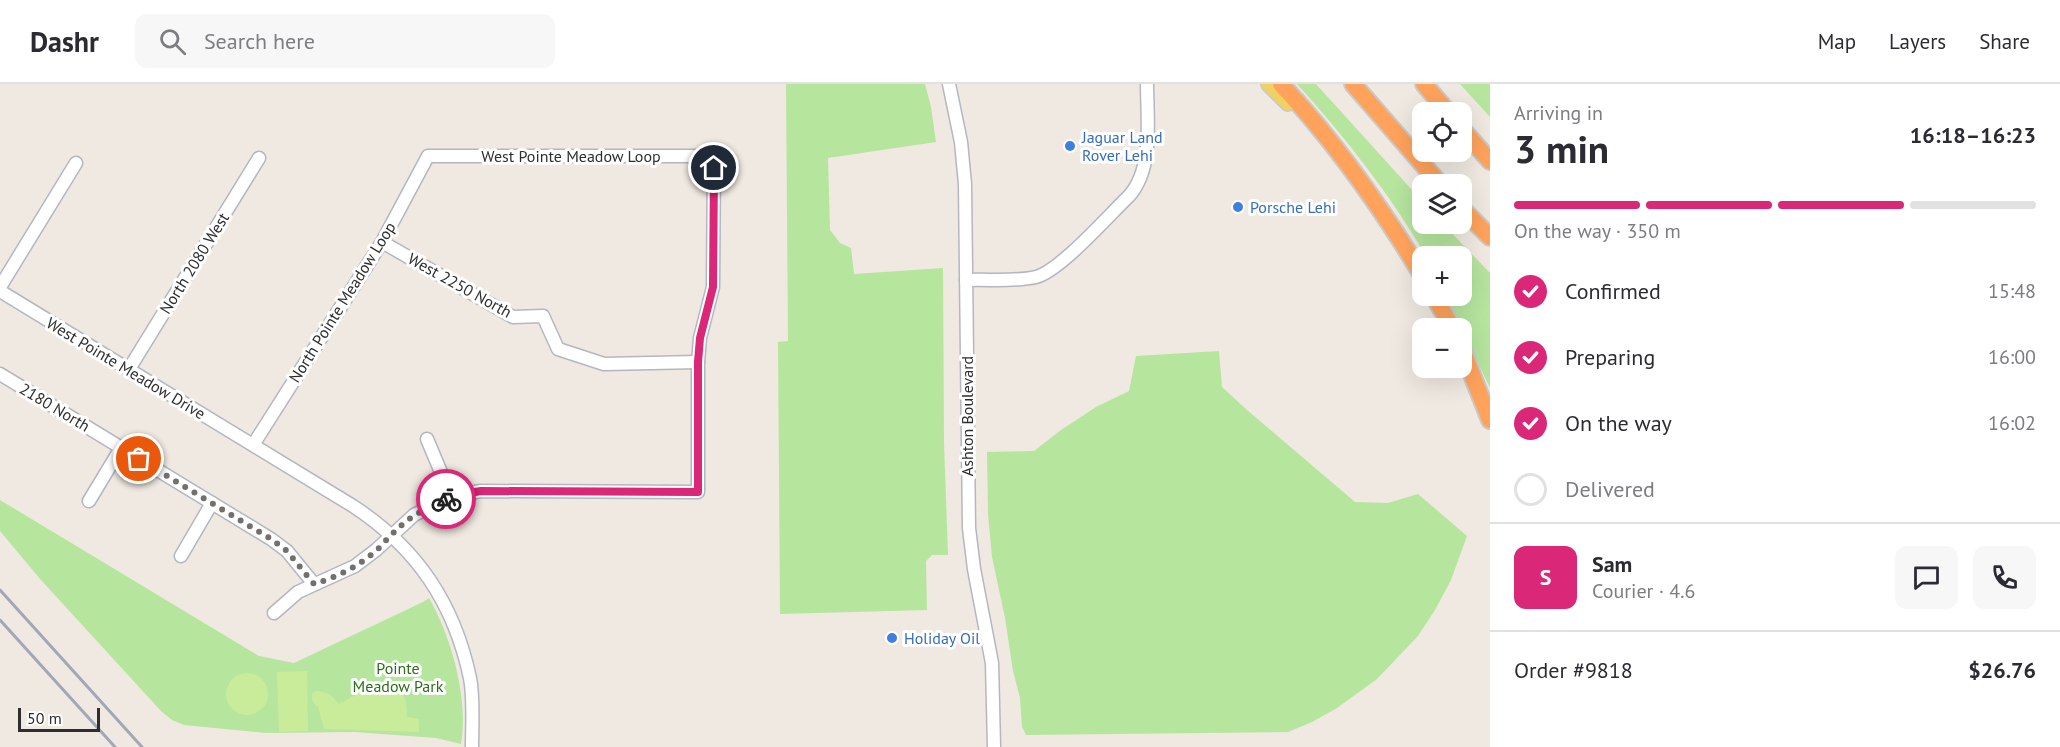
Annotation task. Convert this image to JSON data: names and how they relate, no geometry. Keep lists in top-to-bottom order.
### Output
{
  "streets": {
    "street": [
      "West Pointe Meadow Loop",
      "North 2080 West",
      "West 2250 North",
      "North Pointe Meadow Loop",
      "West Pointe Meadow Drive",
      "2180 North",
      "Ashton Boulevard"
    ]
  },
  "crossings": [
    ["West Pointe Meadow Loop", "West 2250 North"],
    ["West Pointe Meadow Loop", "North Pointe Meadow Loop"],
    ["North 2080 West", "West Pointe Meadow Drive"],
    ["West 2250 North", "North Pointe Meadow Loop"],
    ["North Pointe Meadow Loop", "West Pointe Meadow Drive"]
  ],
  "parks": ["Pointe Meadow Park"],
  "places": ["Jaguar Land Rover Lehi", "Porsche Lehi", "Holiday Oil"],
  "scale_bar": "50 m",
  "page": {
    "header": "Dashr",
    "search": "Search here",
    "nav": ["Map", "Layers", "Share"],
    "heading": ["3 min", "Arriving in", "16:18–16:23"],
    "panel": [
      "Sam",
      "Courier · 4.6",
      "Order #9818",
      "$26.76"
    ],
    "map_buttons": ["+", "−"],
    "bar": "On the way · 350 m",
    "list": [
      ["Confirmed", "15:48"],
      ["Preparing", "16:00"],
      ["On the way", "16:02"],
      "Delivered"
    ],
    "round": "S",
    "scale": "50 m"
  }
}
